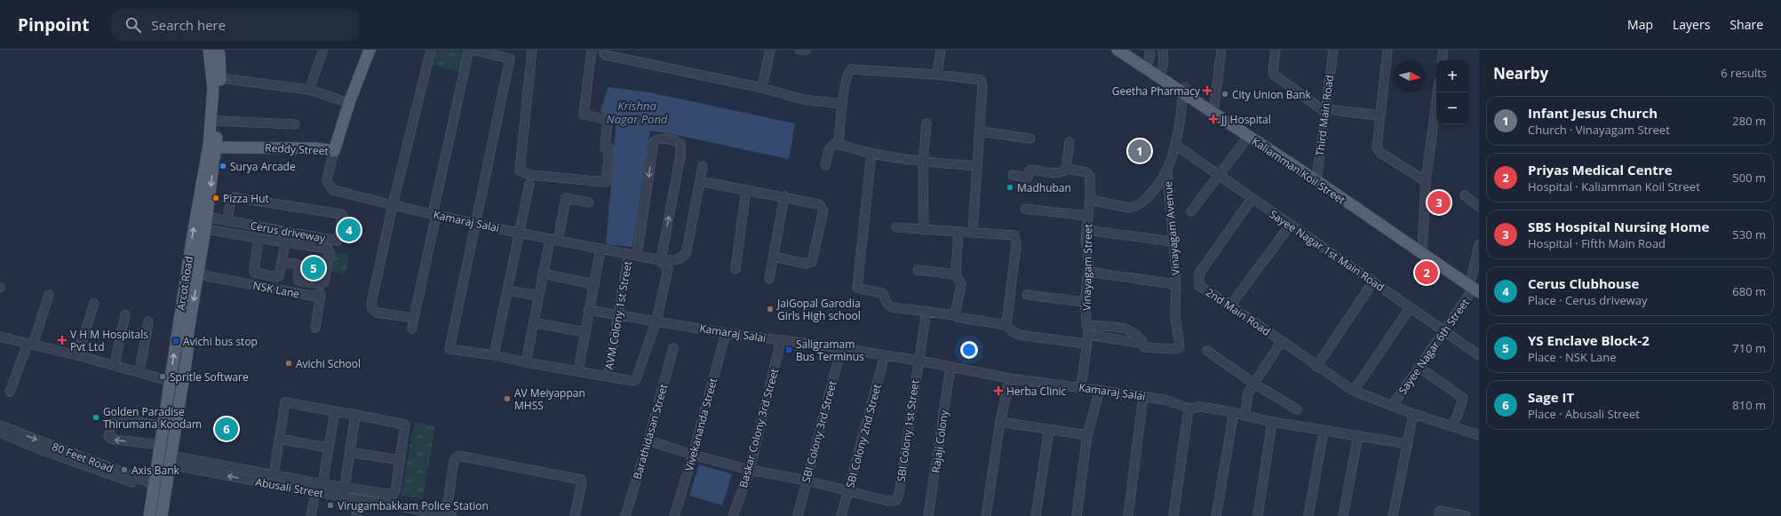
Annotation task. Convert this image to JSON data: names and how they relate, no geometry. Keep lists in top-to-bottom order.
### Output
{
  "streets": {
    "main road": ["Reddy Street", "Kaliamman Koil Street", "Arcot Road"],
    "street": [
      "Third Main Road",
      "Kamaraj Salai",
      "Vinayagam Avenue",
      "Cerus driveway",
      "Sayee Nagar 1st Main Road",
      "Vinayagam Street",
      "NSK Lane",
      "2nd Main Road",
      "AVM Colony 1st Street",
      "Sayee Nagar 6th Street",
      "Vivekananda Street",
      "Baskar Colony 3rd Street",
      "SBI Colony 1st Street",
      "Barathidasan Street",
      "SBI Colony 3rd Street",
      "SBI Colony 2nd Street",
      "Rajaji Colony",
      "80 Feet Road",
      "Abusali Street"
    ]
  },
  "crossings": [
    ["Third Main Road", "Kaliamman Koil Street"],
    ["Reddy Street", "Kamaraj Salai"],
    ["Reddy Street", "Arcot Road"],
    ["Kaliamman Koil Street", "Sayee Nagar 6th Street"],
    ["Kamaraj Salai", "Vinayagam Street"],
    ["Kamaraj Salai", "AVM Colony 1st Street"],
    ["Kamaraj Salai", "Vivekananda Street"],
    ["Kamaraj Salai", "Baskar Colony 3rd Street"],
    ["Kamaraj Salai", "SBI Colony 1st Street"],
    ["Kamaraj Salai", "SBI Colony 3rd Street"],
    ["Kamaraj Salai", "SBI Colony 2nd Street"],
    ["Kamaraj Salai", "Rajaji Colony"],
    ["Cerus driveway", "Arcot Road"],
    ["Sayee Nagar 1st Main Road", "2nd Main Road"],
    ["Sayee Nagar 1st Main Road", "Sayee Nagar 6th Street"],
    ["Arcot Road", "NSK Lane"],
    ["Arcot Road", "80 Feet Road"],
    ["Arcot Road", "Abusali Street"],
    ["2nd Main Road", "Sayee Nagar 6th Street"],
    ["SBI Colony 1st Street", "SBI Colony 2nd Street"]
  ],
  "water": ["Krishna Nagar Pond"],
  "places": {
    "health": [
      "Geetha Pharmacy",
      "JJ Hospital",
      "V H M Hospitals Pvt Ltd",
      "Herba Clinic"
    ],
    "other": [
      "City Union Bank",
      "Surya Arcade",
      "Madhuban",
      "Pizza Hut",
      "JaiGopal Garodia Girls High school",
      "Avichi School",
      "Spritle Software",
      "AV Meiyappan MHSS",
      "Golden Paradise Thirumana Koodam",
      "Axis Bank",
      "Virugambakkam Police Station"
    ],
    "transit": ["Avichi bus stop", "Saligramam Bus Terminus"]
  },
  "north": "right",
  "page": {
    "header": "Pinpoint",
    "search": "Search here",
    "nav": ["Map", "Layers", "Share"],
    "heading": ["Nearby", "6 results"],
    "map_buttons": ["+", "−"],
    "list": [
      {
        "mark": "1",
        "name": "Infant Jesus Church",
        "note": "Church · Vinayagam Street",
        "value": "280 m"
      },
      {
        "mark": "2",
        "name": "Priyas Medical Centre",
        "note": "Hospital · Kaliamman Koil Street",
        "value": "500 m"
      },
      {
        "mark": "3",
        "name": "SBS Hospital Nursing Home",
        "note": "Hospital · Fifth Main Road",
        "value": "530 m"
      },
      {
        "mark": "4",
        "name": "Cerus Clubhouse",
        "note": "Place · Cerus driveway",
        "value": "680 m"
      },
      {
        "mark": "5",
        "name": "YS Enclave Block-2",
        "note": "Place · NSK Lane",
        "value": "710 m"
      },
      {
        "mark": "6",
        "name": "Sage IT",
        "note": "Place · Abusali Street",
        "value": "810 m"
      }
    ],
    "pins": [
      "1",
      "3",
      "4",
      "5",
      "2",
      "6"
    ]
  }
}
